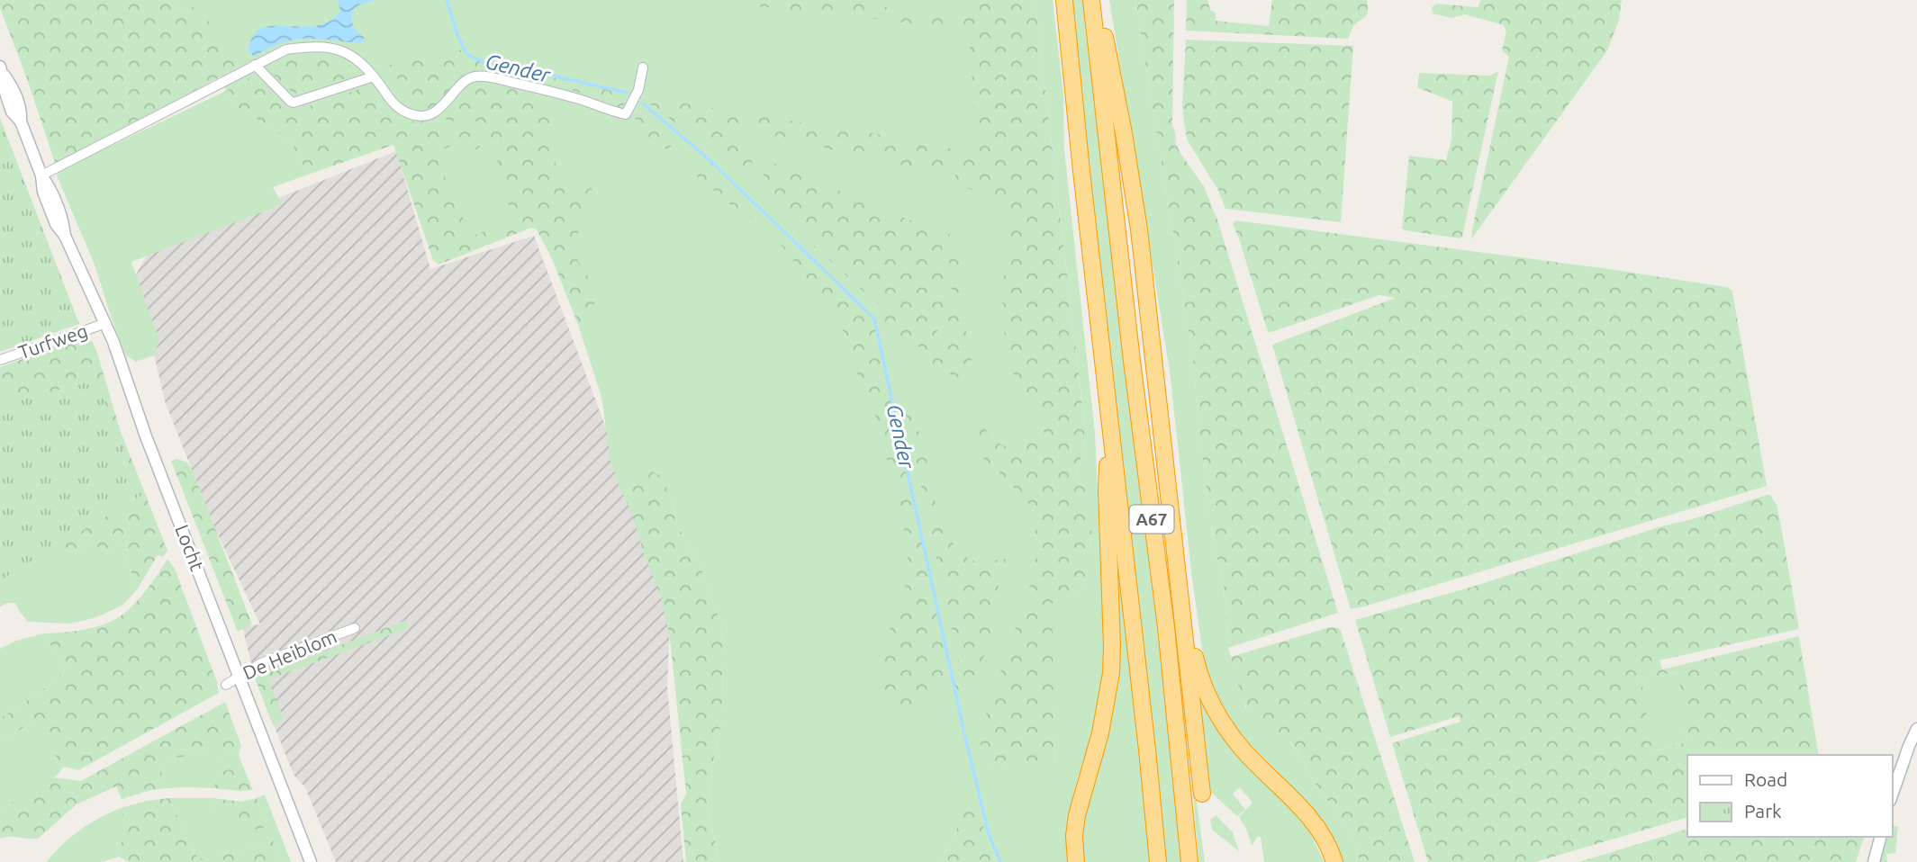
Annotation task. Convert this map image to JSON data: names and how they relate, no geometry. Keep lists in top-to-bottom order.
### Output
{
  "streets": {
    "highway": ["A67"],
    "street": ["Turfweg", "Locht", "De Heiblom"]
  },
  "crossings": [
    ["Turfweg", "Locht"],
    ["Locht", "De Heiblom"]
  ],
  "water": ["Gender"],
  "legend": ["Road", "Park"]
}
